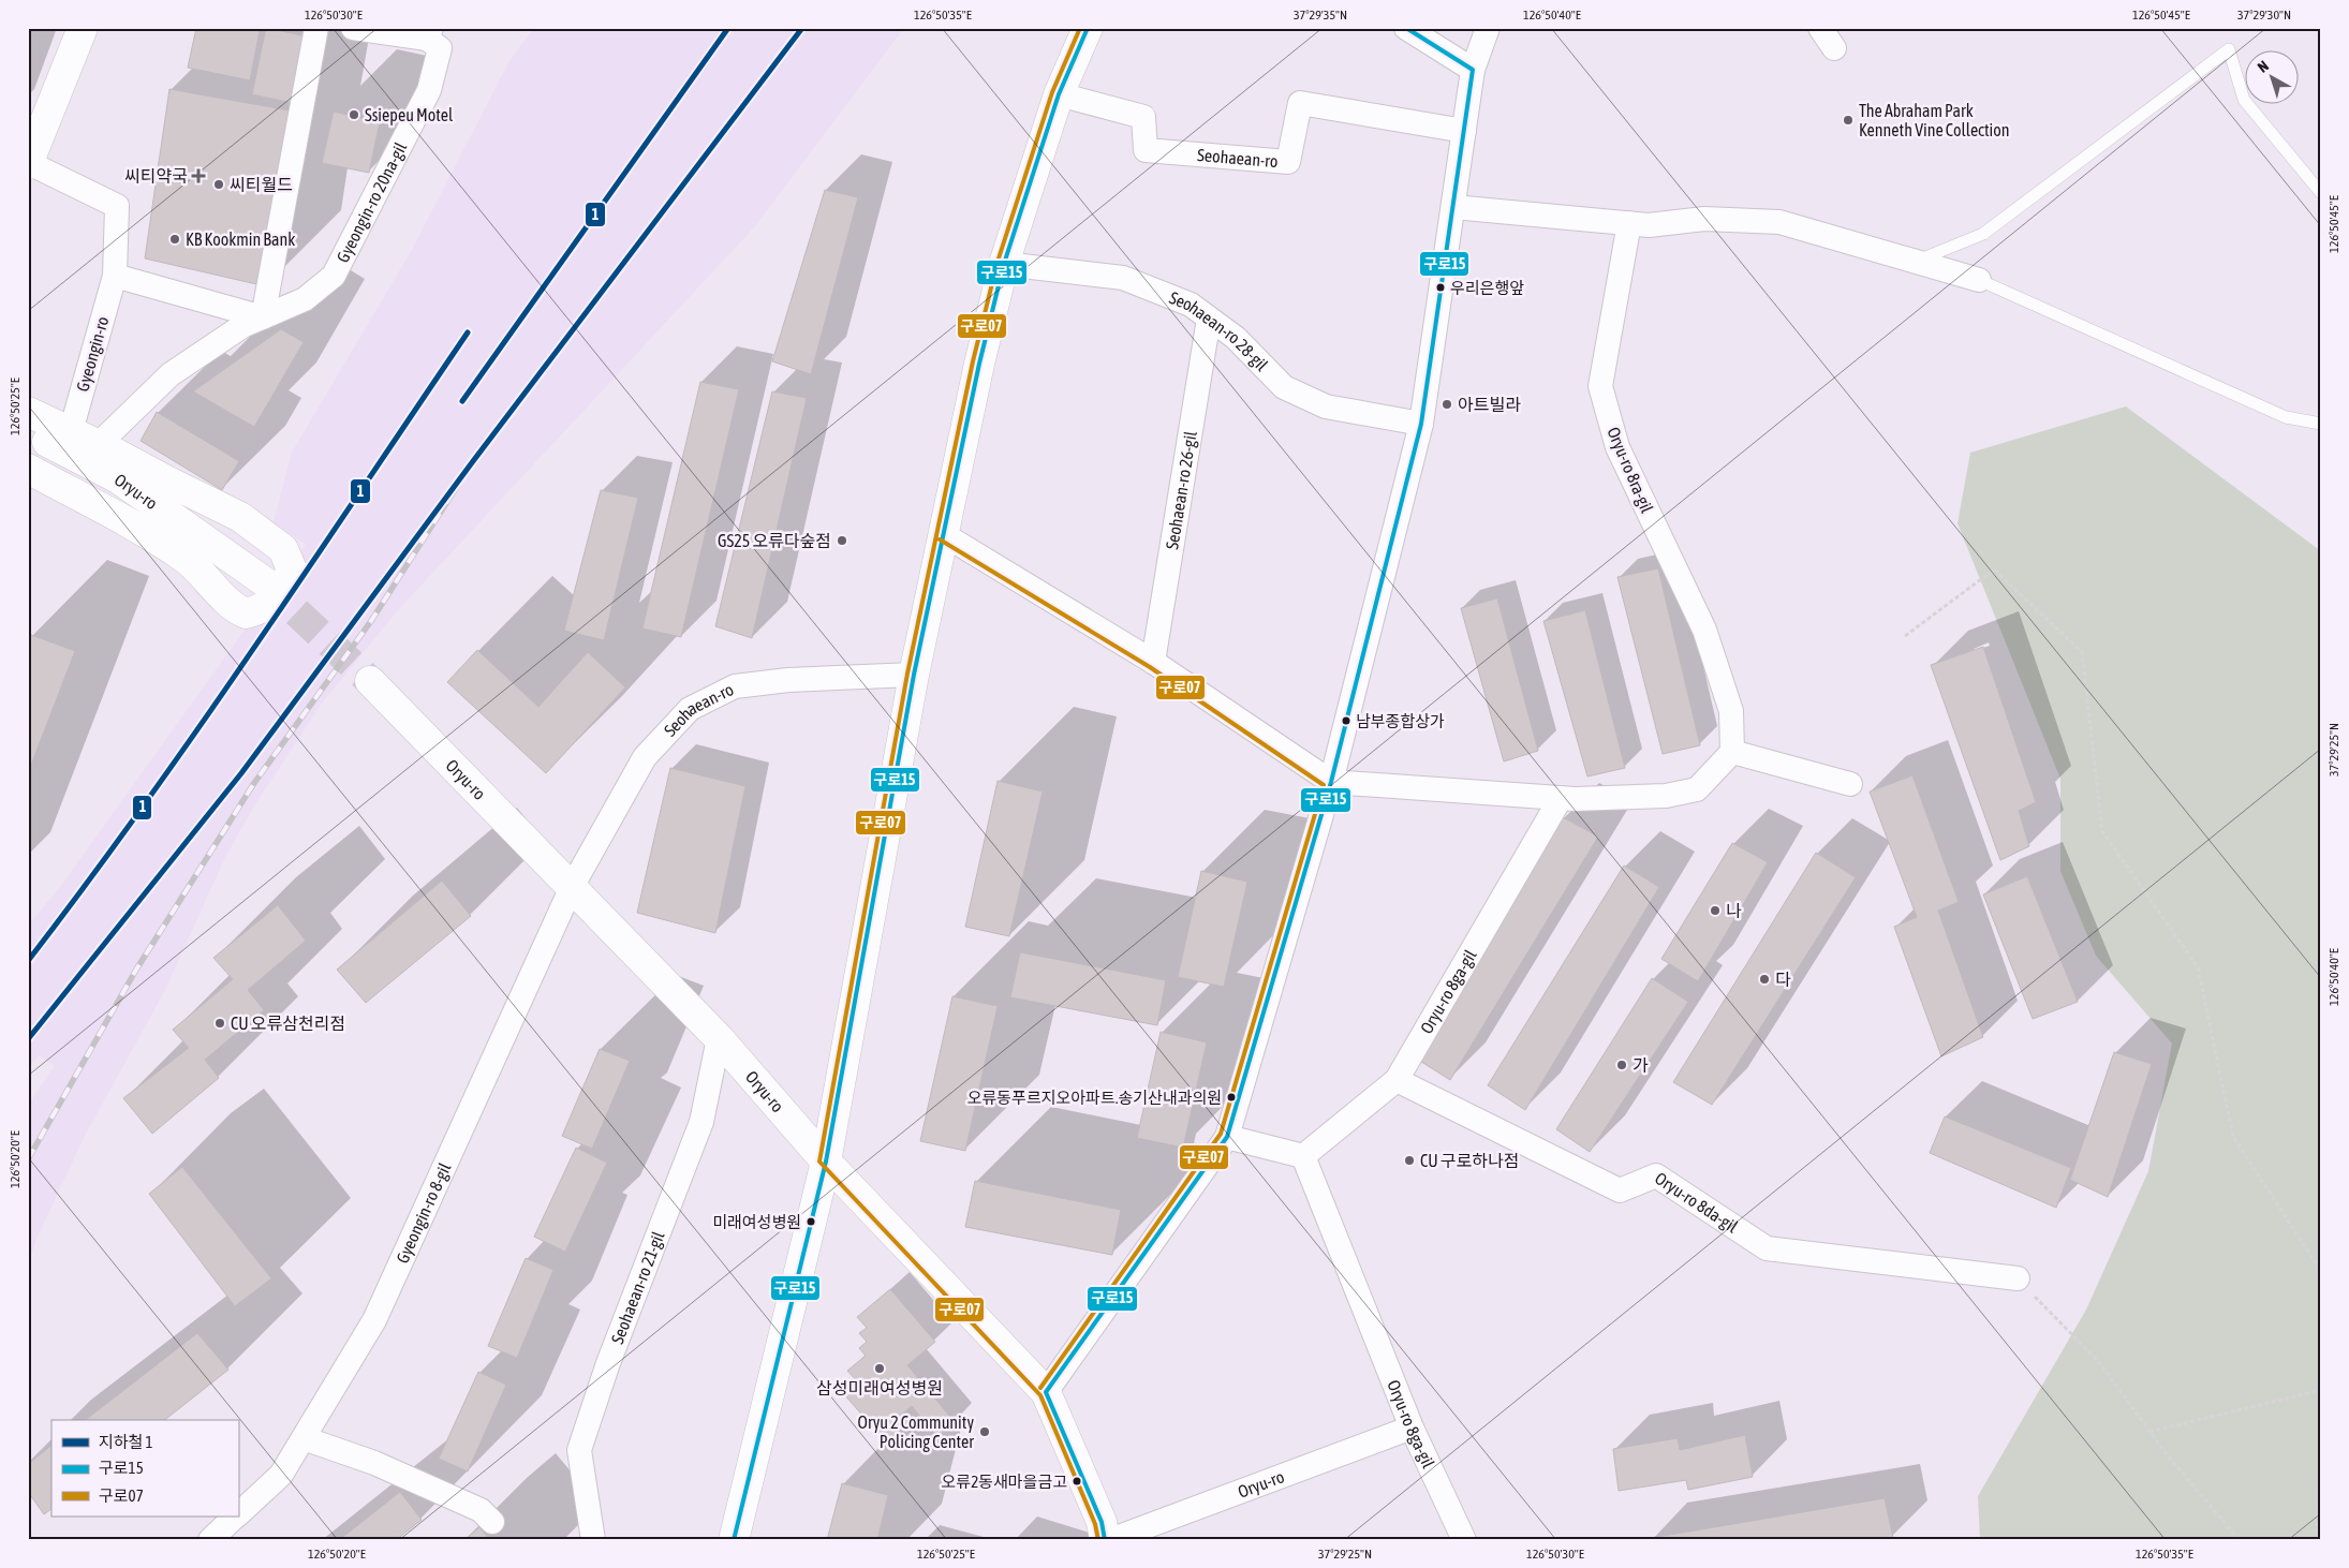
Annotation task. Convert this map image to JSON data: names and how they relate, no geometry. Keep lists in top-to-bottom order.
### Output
{
  "streets": {
    "main road": ["Gyeongin-ro", "Oryu-ro"],
    "street": [
      "Seohaean-ro",
      "Gyeongin-ro 20na-gil",
      "Seohaean-ro 28-gil",
      "Oryu-ro 8ra-gil",
      "Seohaean-ro 26-gil",
      "Oryu-ro 8ga-gil",
      "Oryu-ro 8da-gil",
      "Gyeongin-ro 8-gil",
      "Seohaean-ro 21-gil"
    ]
  },
  "crossings": [
    ["Seohaean-ro", "Oryu-ro"],
    ["Seohaean-ro", "Gyeongin-ro 8-gil"],
    ["Seohaean-ro 28-gil", "Seohaean-ro 26-gil"],
    ["Oryu-ro", "Oryu-ro 8ga-gil"],
    ["Oryu-ro", "Gyeongin-ro 8-gil"],
    ["Oryu-ro", "Seohaean-ro 21-gil"],
    ["Oryu-ro 8ga-gil", "Oryu-ro 8da-gil"]
  ],
  "places": {
    "other": [
      "Ssiepeu Motel",
      "The Abraham Park Kenneth Vine Collection",
      "씨티월드",
      "KB Kookmin Bank",
      "우리은행앞",
      "아트빌라",
      "GS25 오류다숲점",
      "남부종합상가",
      "나",
      "다",
      "CU 오류삼천리점",
      "가",
      "오류동푸르지오아파트.송기산내과의원",
      "CU 구로하나점",
      "미래여성병원",
      "삼성미래여성병원",
      "Oryu 2 Community Policing Center",
      "오류2동새마을금고"
    ],
    "health": ["씨티약국"]
  },
  "lines": ["metro line 1", "transit line 구로15", "transit line 구로07"],
  "legend": ["지하철 1", "구로15", "구로07"],
  "north": "top left",
  "coordinates": [
    "126°50'30\"E",
    "126°50'35\"E",
    "37°29'35\"N",
    "126°50'40\"E",
    "126°50'45\"E",
    "37°29'30\"N",
    "126°50'25\"E",
    "37°29'25\"N",
    "126°50'20\"E"
  ]
}
